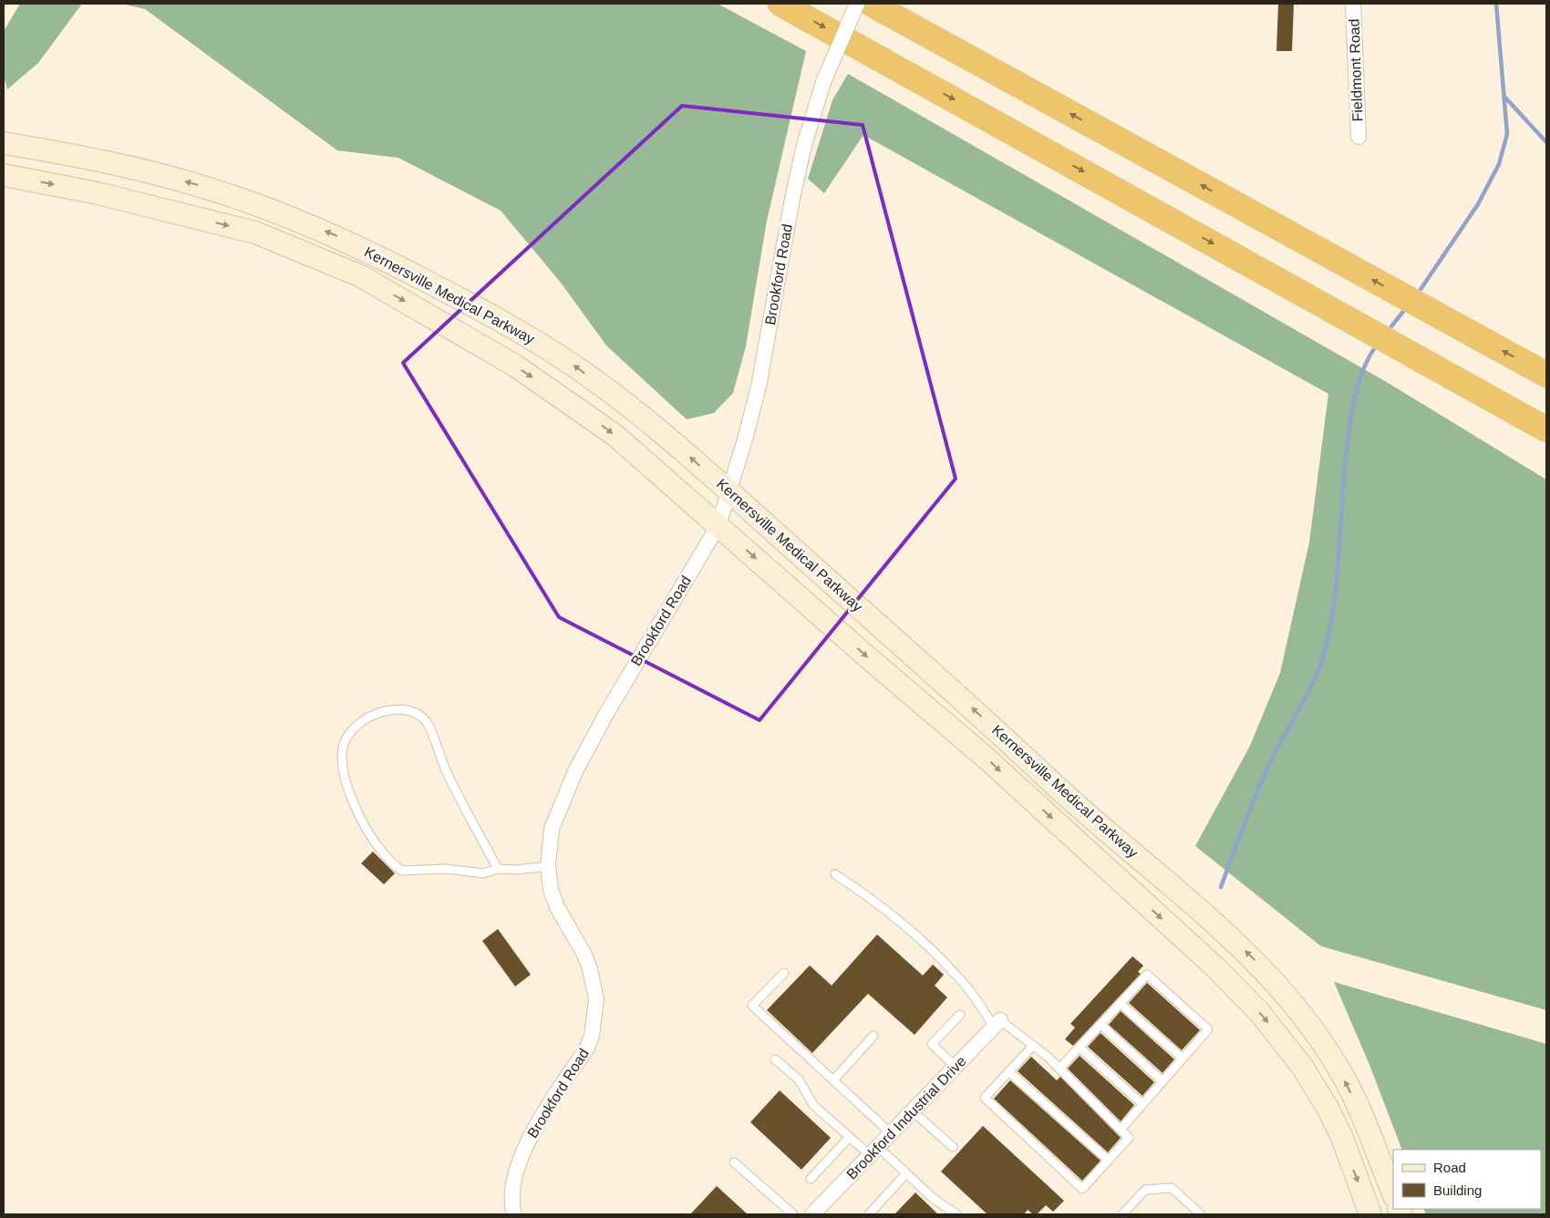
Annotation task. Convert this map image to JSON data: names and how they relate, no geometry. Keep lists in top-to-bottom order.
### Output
{
  "streets": {
    "main road": ["Kernersville Medical Parkway"],
    "street": ["Fieldmont Road", "Brookford Road", "Brookford Industrial Drive"]
  },
  "crossings": [
    ["Brookford Road", "Kernersville Medical Parkway"]
  ],
  "legend": ["Road", "Building"]
}
